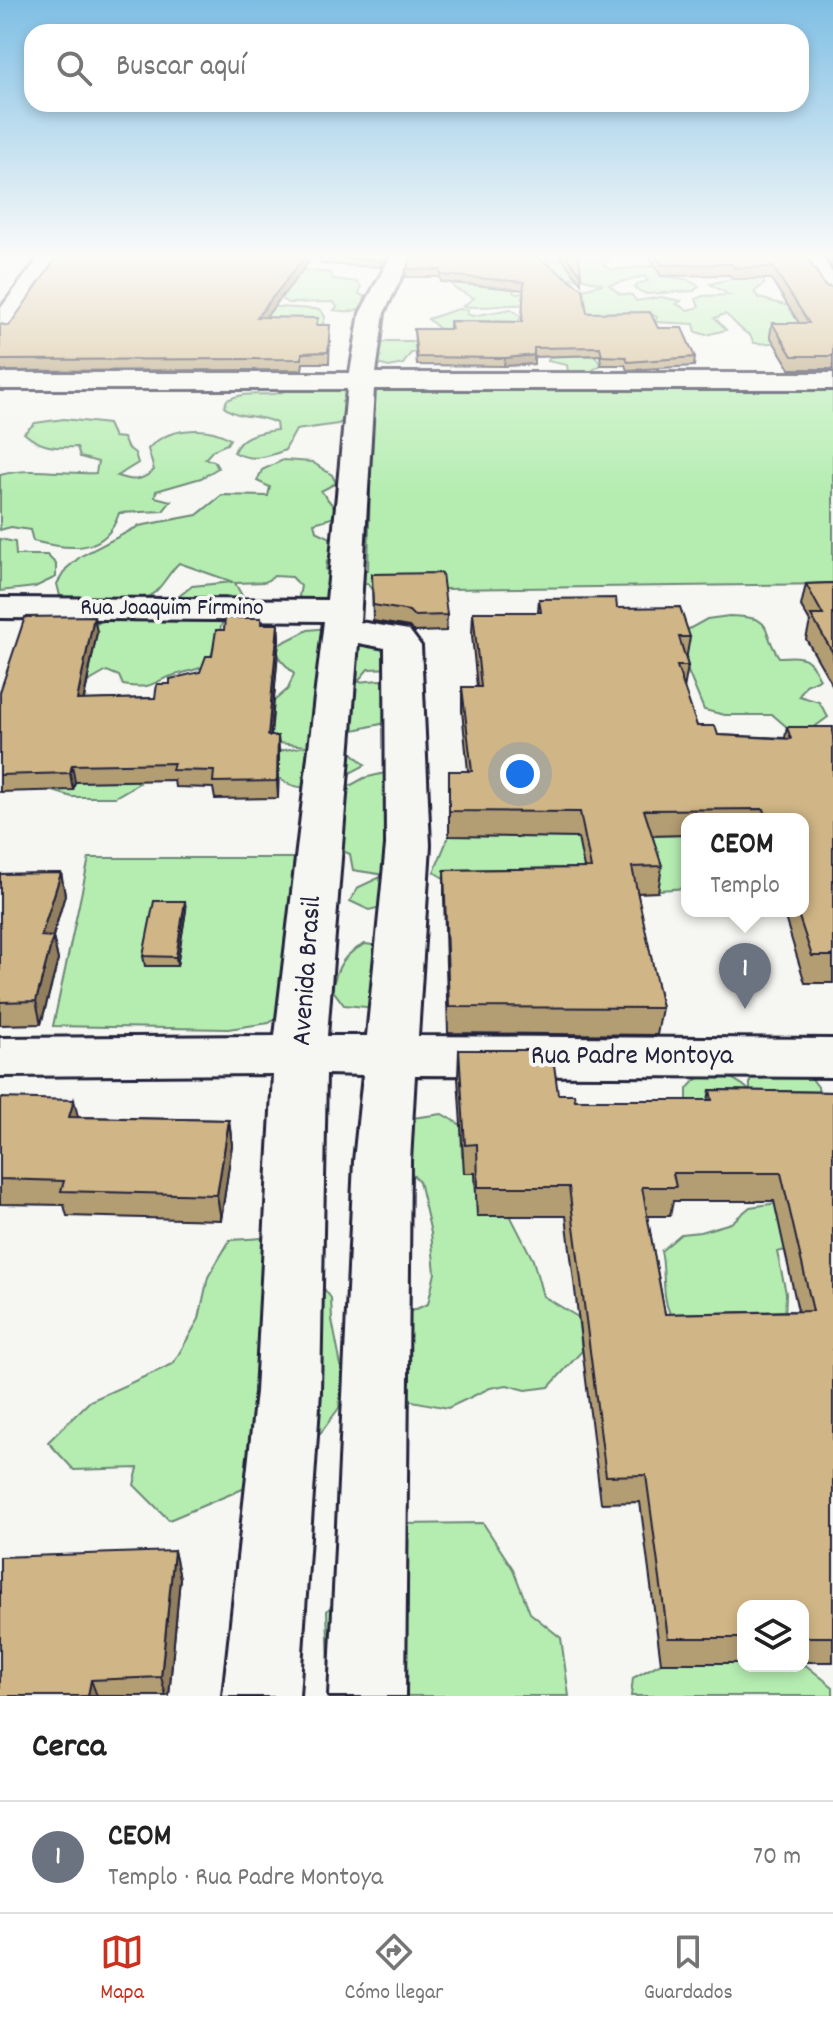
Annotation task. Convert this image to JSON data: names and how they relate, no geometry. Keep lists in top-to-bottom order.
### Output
{
  "streets": {
    "street": ["Rua Joaquim Firmino", "Avenida Brasil", "Rua Padre Montoya"]
  },
  "crossings": [
    ["Rua Joaquim Firmino", "Avenida Brasil"],
    ["Rua Joaquim Firmino", "Rua Padre Montoya"],
    ["Avenida Brasil", "Rua Padre Montoya"]
  ],
  "page": {
    "search": "Buscar aquí",
    "popup": ["CEOM", "Templo"],
    "pins": "1",
    "heading": "Cerca",
    "list": [
      {
        "mark": "1",
        "name": "CEOM",
        "note": "Templo · Rua Padre Montoya",
        "value": "70 m"
      }
    ],
    "nav": ["Mapa", "Cómo llegar", "Guardados"]
  }
}
